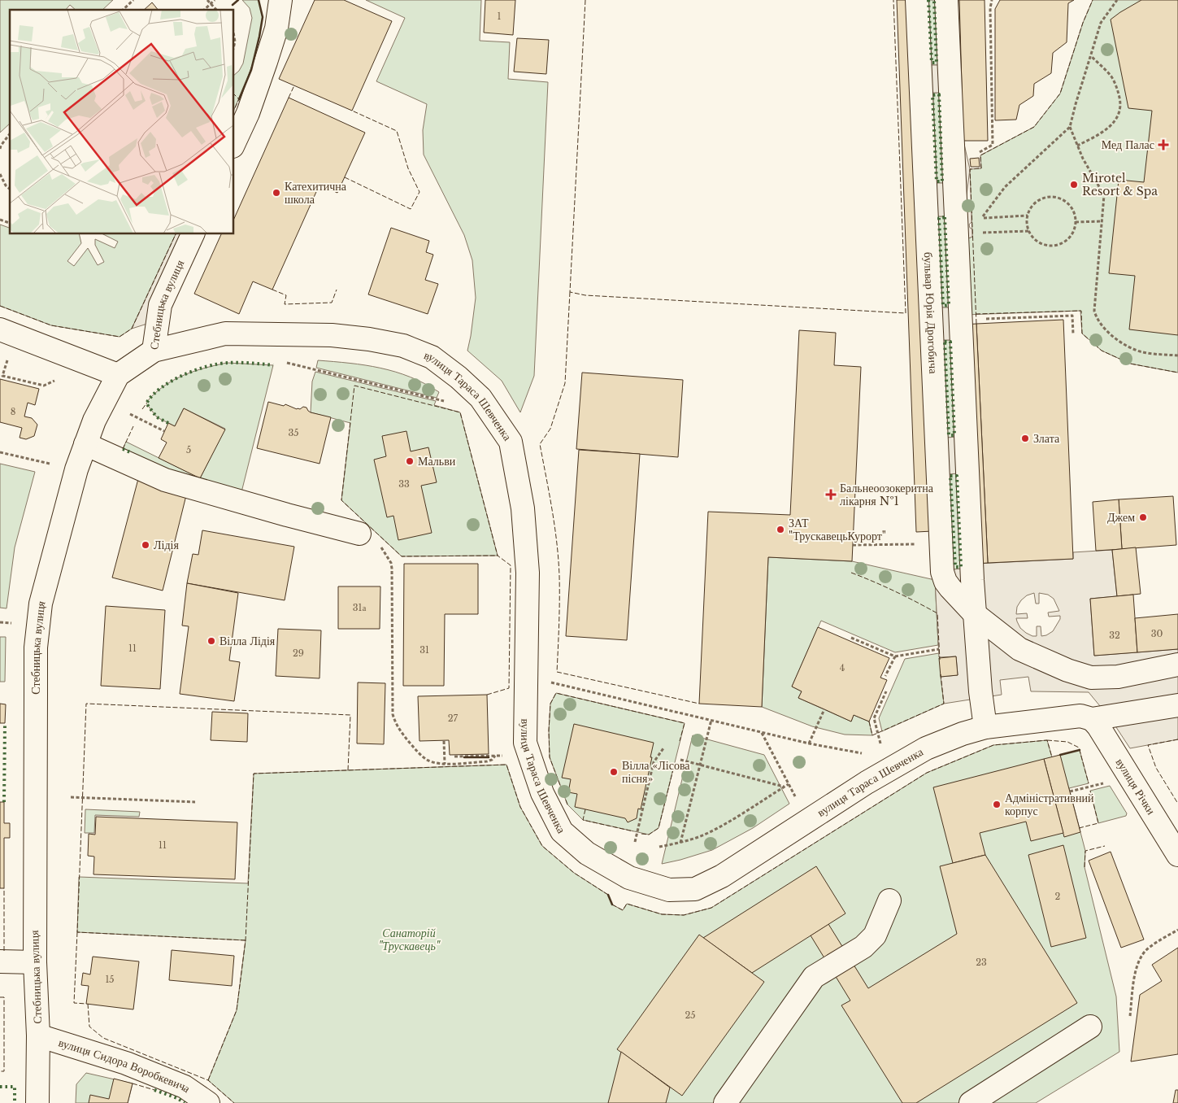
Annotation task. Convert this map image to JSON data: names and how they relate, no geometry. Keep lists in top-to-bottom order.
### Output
{
  "streets": {
    "street": [
      "Стебницька вулиця",
      "бульвар Юрія Дрогобича",
      "вулиця Тараса Шевченка",
      "вулиця Річки",
      "вулиця Сидора Воробкевича"
    ]
  },
  "crossings": [
    ["Стебницька вулиця", "вулиця Тараса Шевченка"],
    ["Стебницька вулиця", "вулиця Сидора Воробкевича"],
    ["вулиця Тараса Шевченка", "вулиця Річки"]
  ],
  "parks": ["Санаторій \"Трускавець\""],
  "places": {
    "health": ["Мед Палас", "Бальнеоозокеритна лікарня №1"],
    "other": [
      "Mirotel Resort & Spa",
      "Катехитична школа",
      "Злата",
      "Мальви",
      "Джем",
      "ЗАТ \"ТрускавецьКурорт\"",
      "Лідія",
      "Вілла Лідія",
      "Вілла «Лісова пісня»",
      "Адміністративний корпус"
    ]
  },
  "house_numbers": [
    "1",
    "8",
    "35",
    "5",
    "33",
    "31а",
    "30",
    "32",
    "11",
    "31",
    "29",
    "4",
    "27",
    "11",
    "2",
    "23",
    "15",
    "25"
  ]
}
